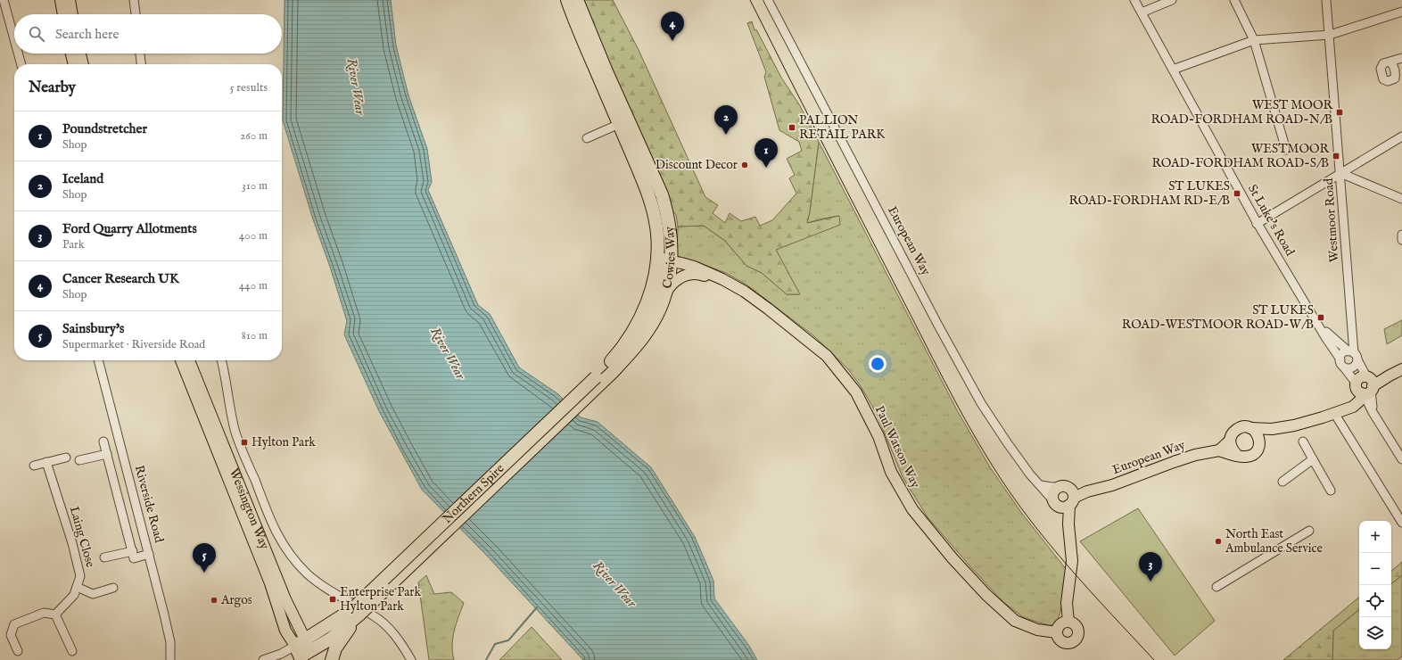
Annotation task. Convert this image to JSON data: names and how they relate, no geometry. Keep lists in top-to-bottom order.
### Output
{
  "streets": {
    "highway": ["Cowies Way", "Northern Spire"],
    "main road": ["European Way", "Paul Watson Way", "Wessington Way"],
    "street": [
      "St Luke's Road",
      "Westmoor Road",
      "Riverside Road",
      "Laing Close"
    ]
  },
  "crossings": [
    ["St Luke's Road", "Westmoor Road"],
    ["Cowies Way", "Paul Watson Way"],
    ["Cowies Way", "Northern Spire"]
  ],
  "water": ["River Wear"],
  "places": {
    "transit": [
      "WEST MOOR ROAD-FORDHAM ROAD-N/B",
      "PALLION RETAIL PARK",
      "WESTMOOR ROAD-FORDHAM ROAD-S/B",
      "ST LUKES ROAD-FORDHAM RD-E/B",
      "ST LUKES ROAD-WESTMOOR ROAD-W/B",
      "Hylton Park",
      "Enterprise Park Hylton Park"
    ],
    "other": ["Discount Decor", "North East Ambulance Service", "Argos"]
  },
  "page": {
    "pins": [
      "4",
      "2",
      "1",
      "5",
      "3"
    ],
    "search": "Search here",
    "heading": ["Nearby", "5 results"],
    "list": [
      {
        "mark": "1",
        "name": "Poundstretcher",
        "note": "Shop",
        "value": "260 m"
      },
      {
        "mark": "2",
        "name": "Iceland",
        "note": "Shop",
        "value": "310 m"
      },
      {
        "mark": "3",
        "name": "Ford Quarry Allotments",
        "note": "Park",
        "value": "400 m"
      },
      {
        "mark": "4",
        "name": "Cancer Research UK",
        "note": "Shop",
        "value": "440 m"
      },
      {
        "mark": "5",
        "name": "Sainsbury's",
        "note": "Supermarket · Riverside Road",
        "value": "810 m"
      }
    ],
    "map_buttons": ["+", "−"]
  }
}
